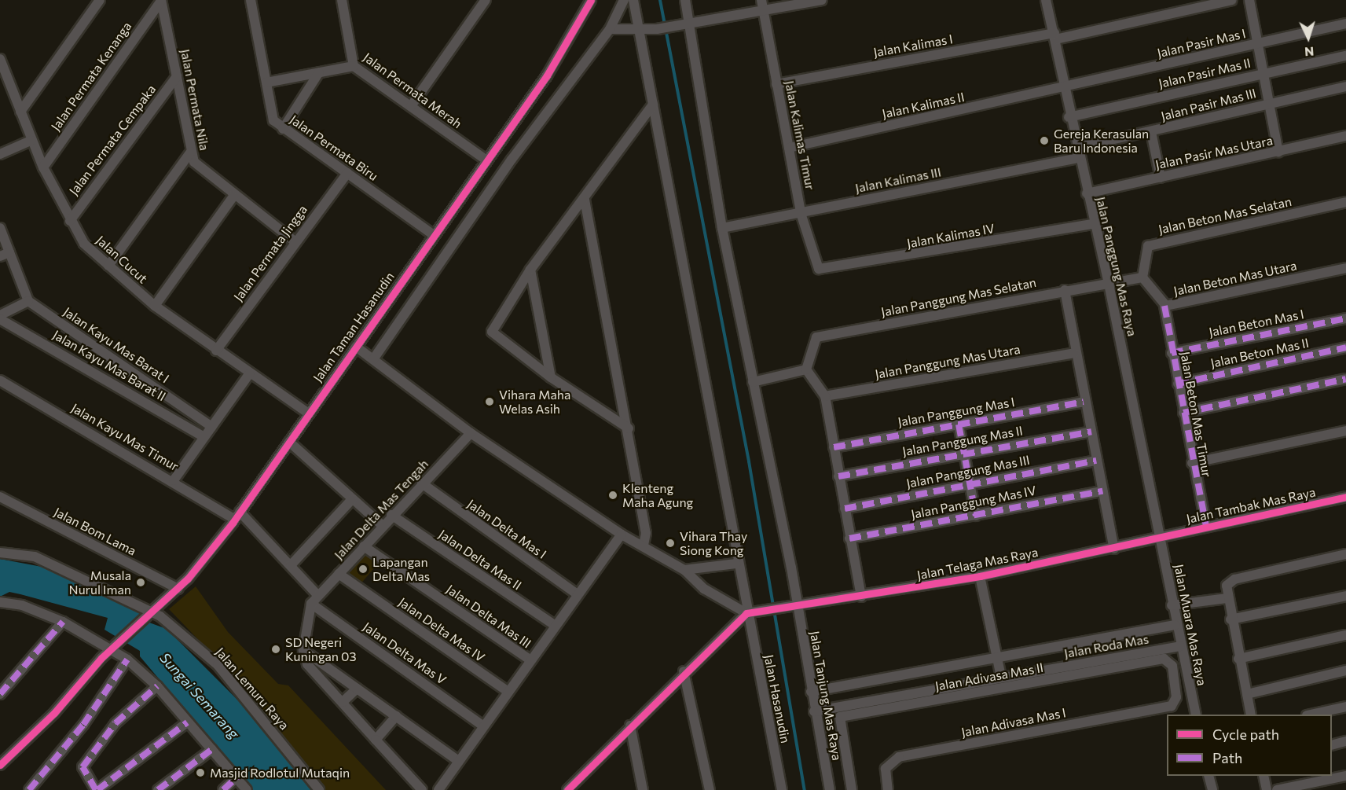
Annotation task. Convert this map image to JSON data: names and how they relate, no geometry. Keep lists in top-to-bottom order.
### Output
{
  "streets": {
    "street": [
      "Jalan Pasir Mas I",
      "Jalan Kalimas I",
      "Jalan Pasir Mas II",
      "Jalan Permata Kenanga",
      "Jalan Permata Merah",
      "Jalan Permata Nila",
      "Jalan Pasir Mas III",
      "Jalan Kalimas II",
      "Jalan Kalimas Timur",
      "Jalan Permata Cempaka",
      "Jalan Permata Biru",
      "Jalan Pasir Mas Utara",
      "Jalan Kalimas III",
      "Jalan Beton Mas Selatan",
      "Jalan Kalimas IV",
      "Jalan Permata Jingga",
      "Jalan Cucut",
      "Jalan Panggung Mas Raya",
      "Jalan Beton Mas Utara",
      "Jalan Panggung Mas Selatan",
      "Jalan Beton Mas I",
      "Jalan Taman Hasanudin",
      "Jalan Kayu Mas Barat I",
      "Jalan Beton Mas II",
      "Jalan Panggung Mas Utara",
      "Jalan Kayu Mas Barat II",
      "Jalan Panggung Mas I",
      "Jalan Beton Mas Timur",
      "Jalan Kayu Mas Timur",
      "Jalan Panggung Mas II",
      "Jalan Panggung Mas III",
      "Jalan Panggung Mas IV",
      "Jalan Tambak Mas Raya",
      "Jalan Delta Mas Tengah",
      "Jalan Delta Mas I",
      "Jalan Bom Lama",
      "Jalan Delta Mas II",
      "Jalan Telaga Mas Raya",
      "Jalan Delta Mas III",
      "Jalan Muara Mas Raya",
      "Jalan Delta Mas IV",
      "Jalan Roda Mas",
      "Jalan Delta Mas V",
      "Jalan Adivasa Mas II",
      "Jalan Lemuru Raya",
      "Jalan Tanjung Mas Raya",
      "Jalan Hasanudin",
      "Jalan Adivasa Mas I"
    ]
  },
  "crossings": [
    ["Jalan Pasir Mas I", "Jalan Kalimas II"],
    ["Jalan Pasir Mas I", "Jalan Panggung Mas Raya"],
    ["Jalan Kalimas I", "Jalan Kalimas Timur"],
    ["Jalan Kalimas I", "Jalan Panggung Mas Raya"],
    ["Jalan Pasir Mas II", "Jalan Panggung Mas Raya"],
    ["Jalan Permata Kenanga", "Jalan Permata Nila"],
    ["Jalan Permata Kenanga", "Jalan Cucut"],
    ["Jalan Permata Merah", "Jalan Taman Hasanudin"],
    ["Jalan Permata Nila", "Jalan Permata Cempaka"],
    ["Jalan Permata Nila", "Jalan Permata Jingga"],
    ["Jalan Pasir Mas III", "Jalan Kalimas III"],
    ["Jalan Pasir Mas III", "Jalan Panggung Mas Raya"],
    ["Jalan Kalimas II", "Jalan Kalimas Timur"],
    ["Jalan Kalimas II", "Jalan Panggung Mas Raya"],
    ["Jalan Kalimas Timur", "Jalan Kalimas III"],
    ["Jalan Kalimas Timur", "Jalan Kalimas IV"],
    ["Jalan Permata Cempaka", "Jalan Cucut"],
    ["Jalan Permata Biru", "Jalan Permata Jingga"],
    ["Jalan Permata Biru", "Jalan Taman Hasanudin"],
    ["Jalan Pasir Mas Utara", "Jalan Panggung Mas Raya"],
    ["Jalan Kalimas III", "Jalan Panggung Mas Raya"],
    ["Jalan Kalimas III", "Jalan Tanjung Mas Raya"],
    ["Jalan Beton Mas Selatan", "Jalan Beton Mas Utara"],
    ["Jalan Kalimas IV", "Jalan Panggung Mas Raya"],
    ["Jalan Permata Jingga", "Jalan Cucut"],
    ["Jalan Cucut", "Jalan Taman Hasanudin"],
    ["Jalan Panggung Mas Raya", "Jalan Panggung Mas Selatan"],
    ["Jalan Panggung Mas Raya", "Jalan Tambak Mas Raya"],
    ["Jalan Panggung Mas Raya", "Jalan Telaga Mas Raya"],
    ["Jalan Panggung Mas Raya", "Jalan Muara Mas Raya"],
    ["Jalan Beton Mas Utara", "Jalan Beton Mas Timur"],
    ["Jalan Beton Mas I", "Jalan Beton Mas Timur"],
    ["Jalan Taman Hasanudin", "Jalan Kayu Mas Timur"],
    ["Jalan Taman Hasanudin", "Jalan Delta Mas Tengah"],
    ["Jalan Taman Hasanudin", "Jalan Bom Lama"],
    ["Jalan Taman Hasanudin", "Jalan Telaga Mas Raya"],
    ["Jalan Taman Hasanudin", "Jalan Lemuru Raya"],
    ["Jalan Taman Hasanudin", "Jalan Hasanudin"],
    ["Jalan Beton Mas II", "Jalan Beton Mas Timur"],
    ["Jalan Beton Mas Timur", "Jalan Tambak Mas Raya"],
    ["Jalan Kayu Mas Timur", "Jalan Delta Mas Tengah"],
    ["Jalan Tambak Mas Raya", "Jalan Telaga Mas Raya"],
    ["Jalan Tambak Mas Raya", "Jalan Muara Mas Raya"],
    ["Jalan Delta Mas Tengah", "Jalan Delta Mas I"],
    ["Jalan Delta Mas Tengah", "Jalan Delta Mas II"],
    ["Jalan Delta Mas Tengah", "Jalan Delta Mas III"],
    ["Jalan Delta Mas Tengah", "Jalan Delta Mas IV"],
    ["Jalan Delta Mas Tengah", "Jalan Delta Mas V"],
    ["Jalan Telaga Mas Raya", "Jalan Muara Mas Raya"],
    ["Jalan Telaga Mas Raya", "Jalan Tanjung Mas Raya"],
    ["Jalan Telaga Mas Raya", "Jalan Hasanudin"],
    ["Jalan Muara Mas Raya", "Jalan Roda Mas"],
    ["Jalan Roda Mas", "Jalan Tanjung Mas Raya"],
    ["Jalan Adivasa Mas II", "Jalan Adivasa Mas I"]
  ],
  "water": ["Sungai Semarang"],
  "places": [
    "Gereja Kerasulan Baru Indonesia",
    "Vihara Maha Welas Asih",
    "Klenteng Maha Agung",
    "Vihara Thay Siong Kong",
    "Lapangan Delta Mas",
    "Musala Nurul Iman",
    "SD Negeri Kuningan 03",
    "Masjid Rodlotul Mutaqin"
  ],
  "legend": ["Cycle path", "Path"],
  "north": "bottom"
}
